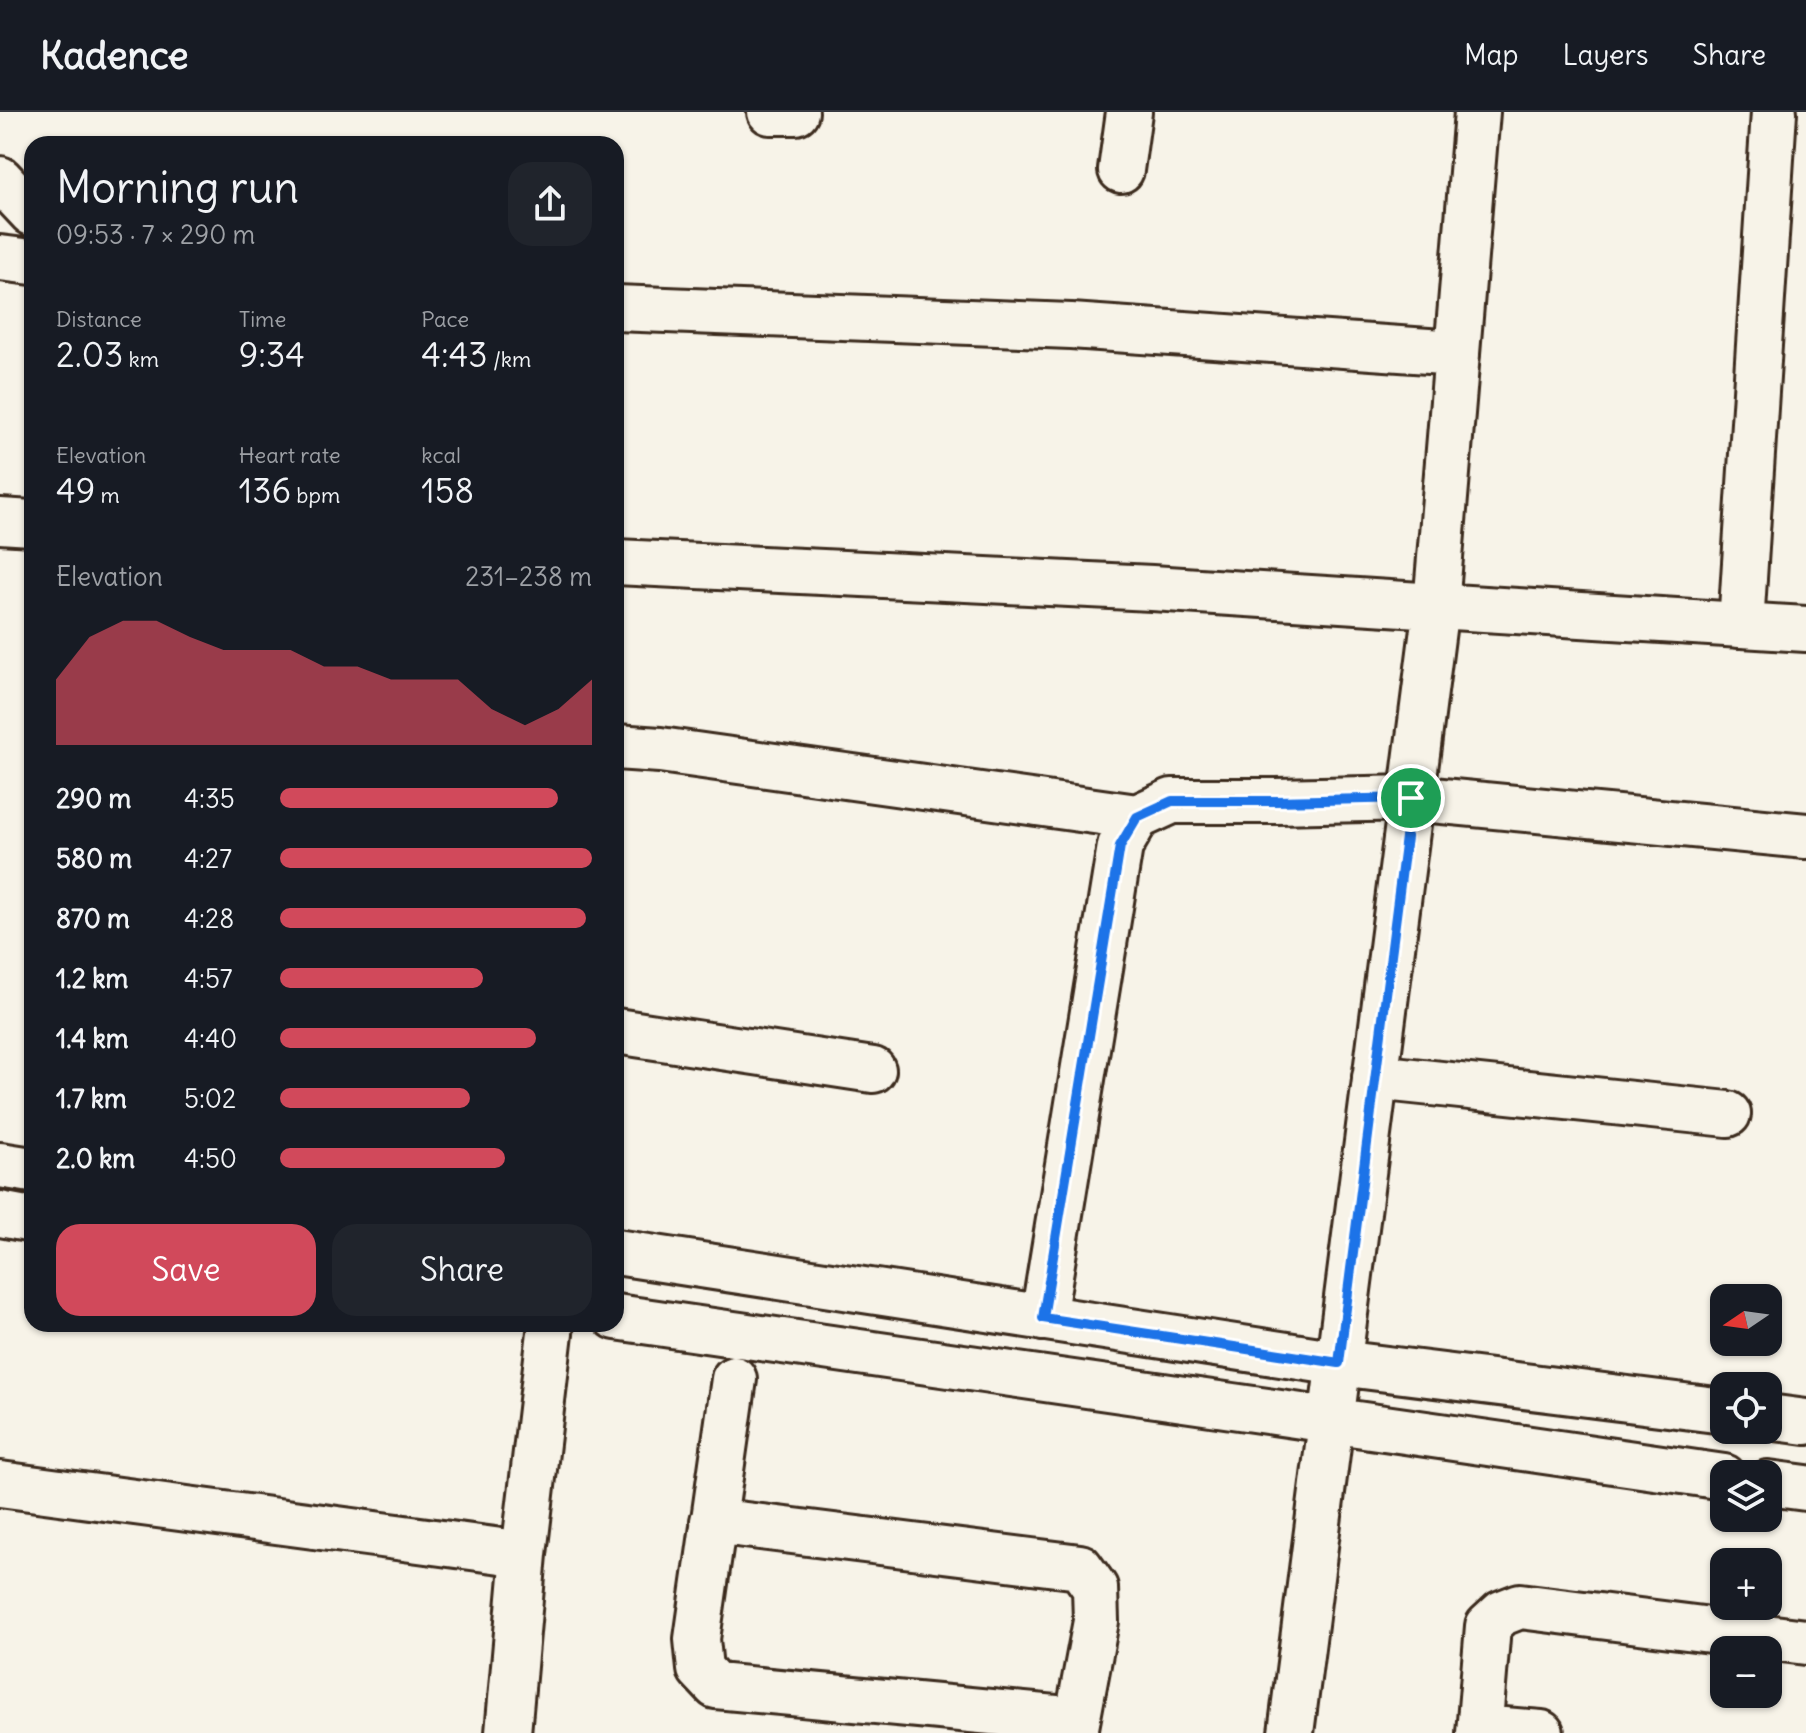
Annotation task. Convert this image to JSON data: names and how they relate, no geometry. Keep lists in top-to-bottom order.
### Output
{
  "north": "left",
  "page": {
    "header": "Kadence",
    "nav": ["Map", "Layers", "Share"],
    "heading": ["Morning run", "09:53 · 7 × 290 m"],
    "stats": [
      ["Distance", "2.03 km"],
      ["Time", "9:34"],
      ["Pace", "4:43 /km"],
      ["Elevation", "49 m"],
      ["Heart rate", "136 bpm"],
      ["kcal", "158"]
    ],
    "chart": ["Elevation", "231–238 m"],
    "list": [
      {
        "name": "290 m",
        "note": "4:35"
      },
      {
        "name": "580 m",
        "note": "4:27"
      },
      {
        "name": "870 m",
        "note": "4:28"
      },
      {
        "name": "1.2 km",
        "note": "4:57"
      },
      {
        "name": "1.4 km",
        "note": "4:40"
      },
      {
        "name": "1.7 km",
        "note": "5:02"
      },
      {
        "name": "2.0 km",
        "note": "4:50"
      }
    ],
    "buttons": ["Save", "Share"],
    "map_buttons": ["+", "−"]
  }
}
